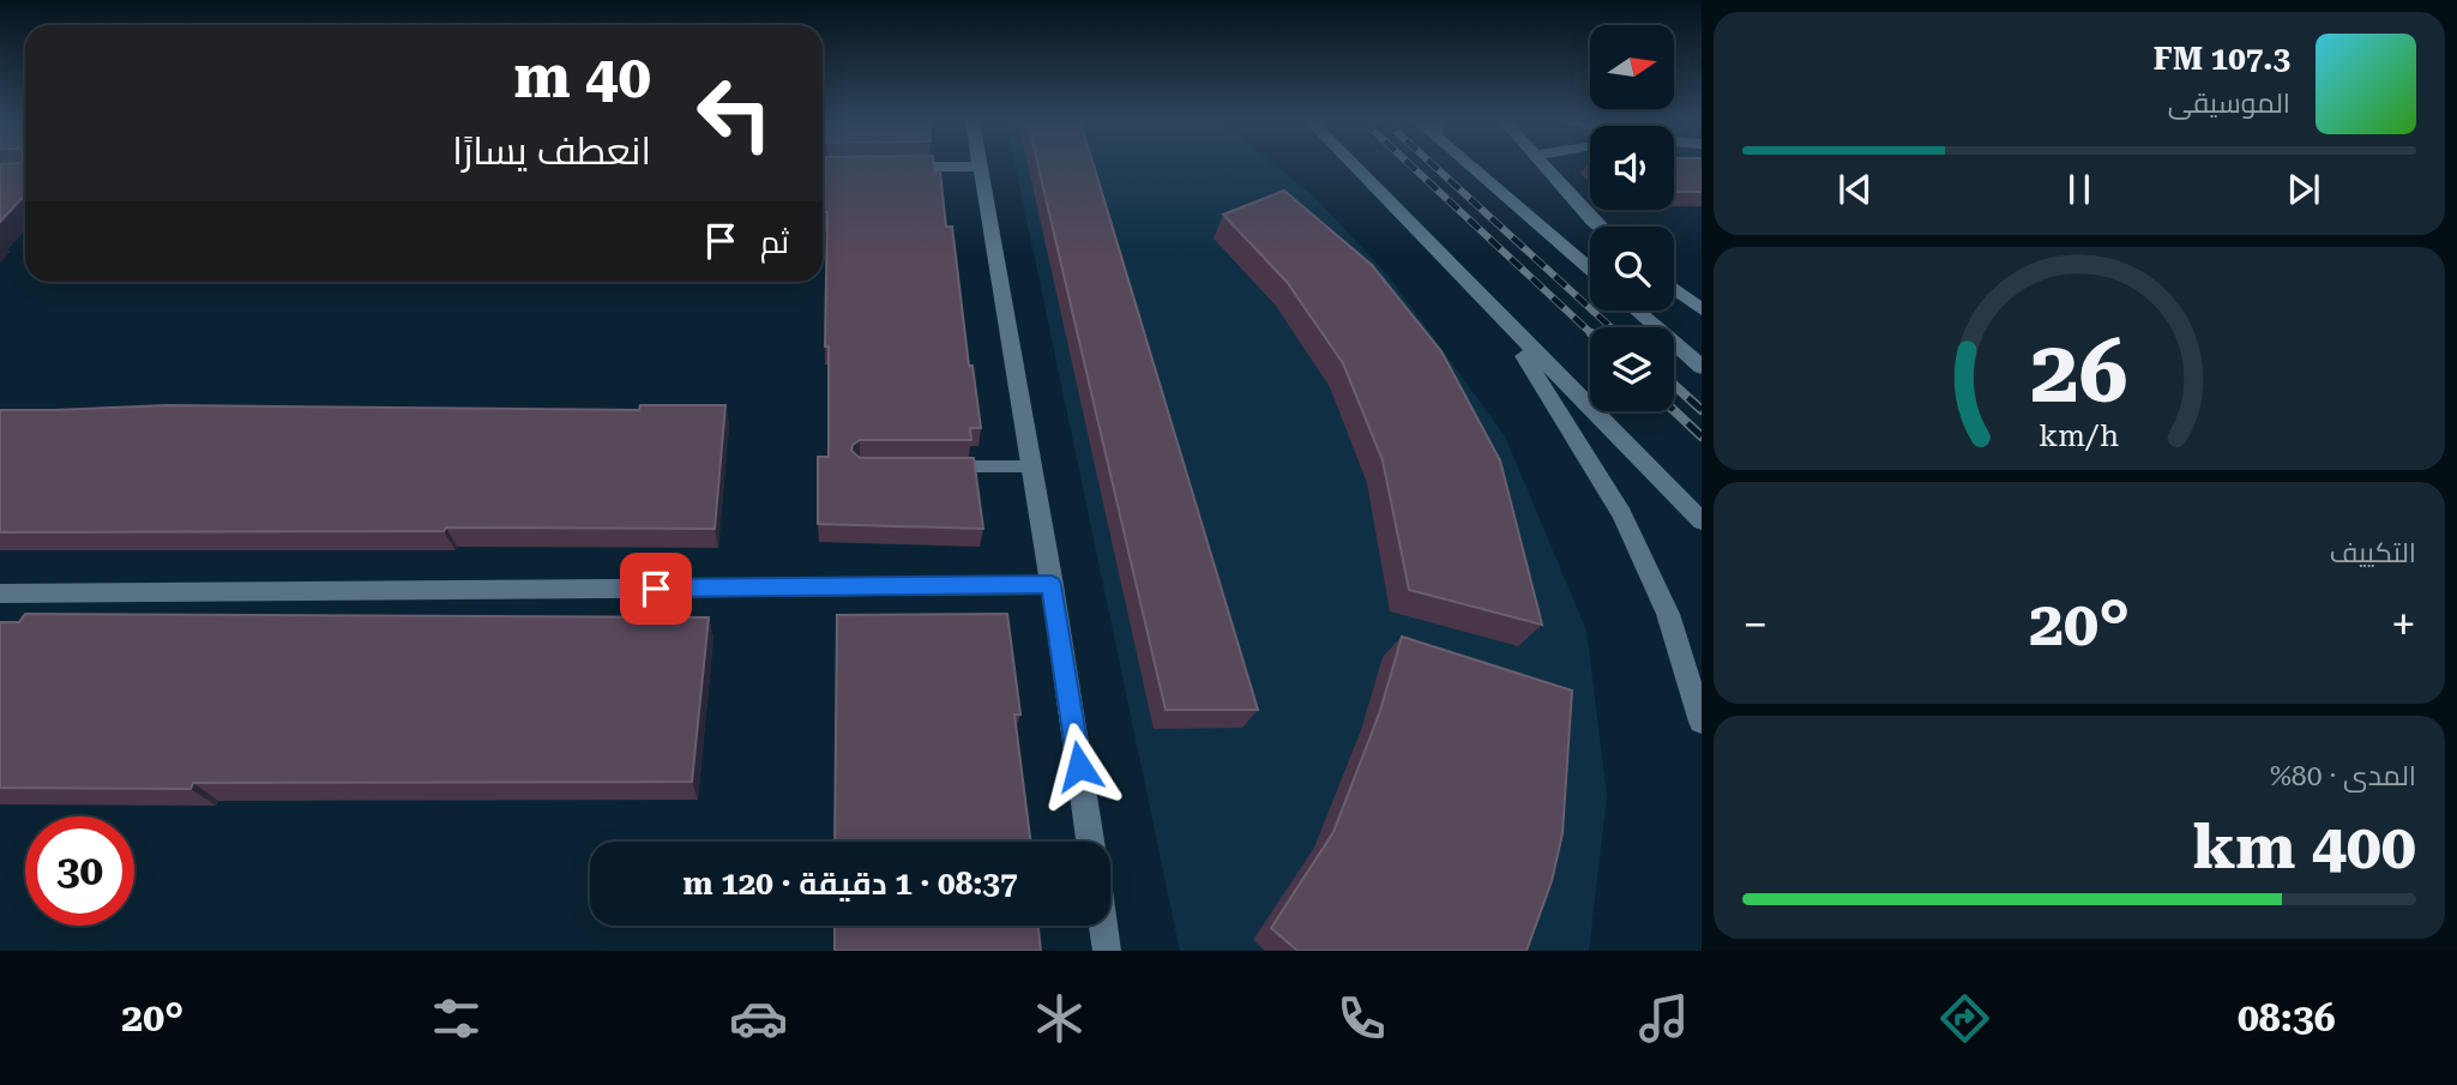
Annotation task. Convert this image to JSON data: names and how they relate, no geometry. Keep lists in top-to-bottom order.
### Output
{
  "north": "right",
  "page": {
    "turn": ["40 m", "انعطف يسارًا"],
    "song": ["107.3 FM", "الموسيقى"],
    "then": "ثم",
    "tile": [
      "التكييف",
      ["المدى · 80%", "400 km"]
    ],
    "heat": ["−", "20°", "+"],
    "limit": "30",
    "trip": "08:37 · 1 دقيقة · 120 m",
    "tabs": ["08:36", "20°"],
    "gauge": ["26", "km/h"]
  }
}
